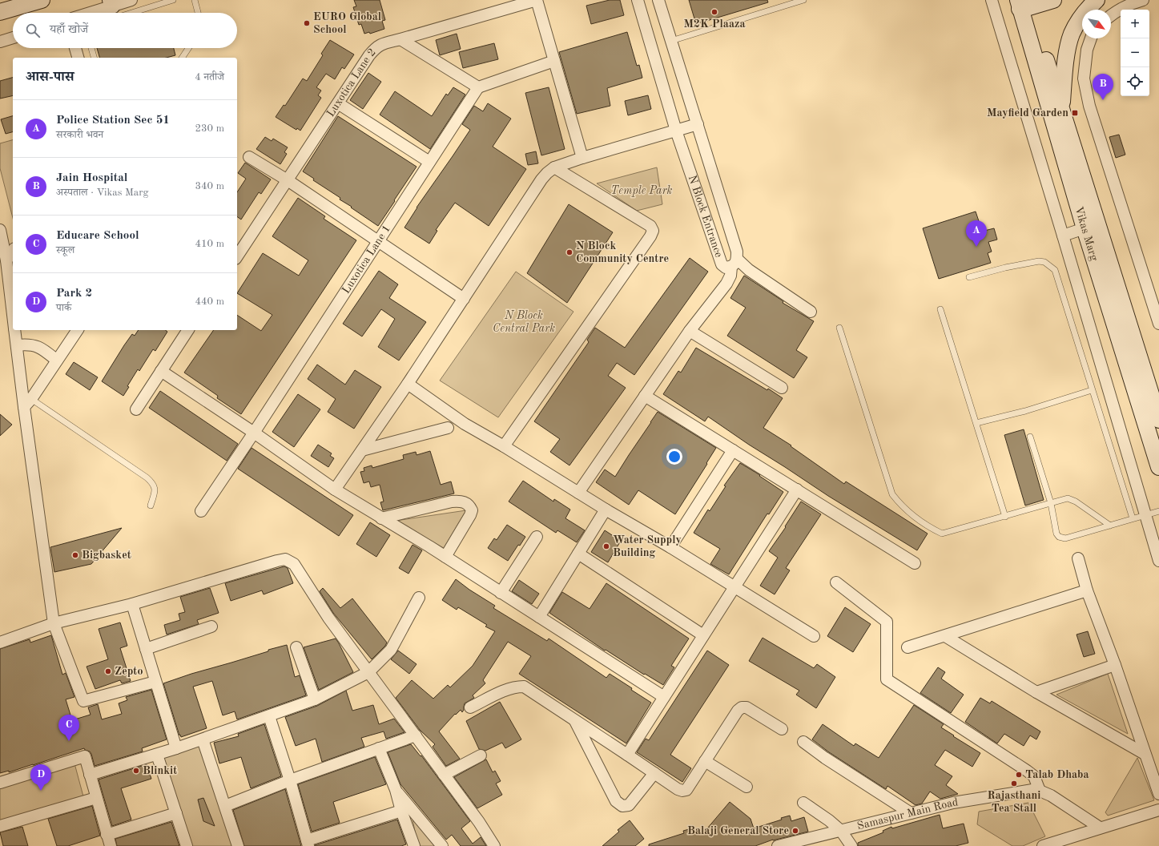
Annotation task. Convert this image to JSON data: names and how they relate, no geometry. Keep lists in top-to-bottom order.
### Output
{
  "streets": {
    "main road": ["Vikas Marg"],
    "street": [
      "Luxotica Lane 2",
      "N Block Entrance",
      "Luxotica Lane 1",
      "Samaspur Main Road"
    ]
  },
  "parks": ["Temple Park", "N Block Central Park"],
  "places": {
    "other": [
      "M2K Plaaza",
      "EURO Global School",
      "N Block Community Centre",
      "Water Supply Building",
      "Bigbasket",
      "Zepto",
      "Blinkit",
      "Talab Dhaba",
      "Rajasthani Tea Stall",
      "Balaji General Store"
    ],
    "transit": ["Mayfield Garden"]
  },
  "north": "bottom right",
  "page": {
    "map_buttons": ["+", "−"],
    "search": "यहाँ खोजें",
    "heading": ["आस-पास", "4 नतीजे"],
    "pins": [
      "B",
      "A",
      "C",
      "D"
    ],
    "list": [
      {
        "mark": "A",
        "name": "Police Station Sec 51",
        "note": "सरकारी भवन",
        "value": "230 m"
      },
      {
        "mark": "B",
        "name": "Jain Hospital",
        "note": "अस्पताल · Vikas Marg",
        "value": "340 m"
      },
      {
        "mark": "C",
        "name": "Educare School",
        "note": "स्कूल",
        "value": "410 m"
      },
      {
        "mark": "D",
        "name": "Park 2",
        "note": "पार्क",
        "value": "440 m"
      }
    ]
  }
}
